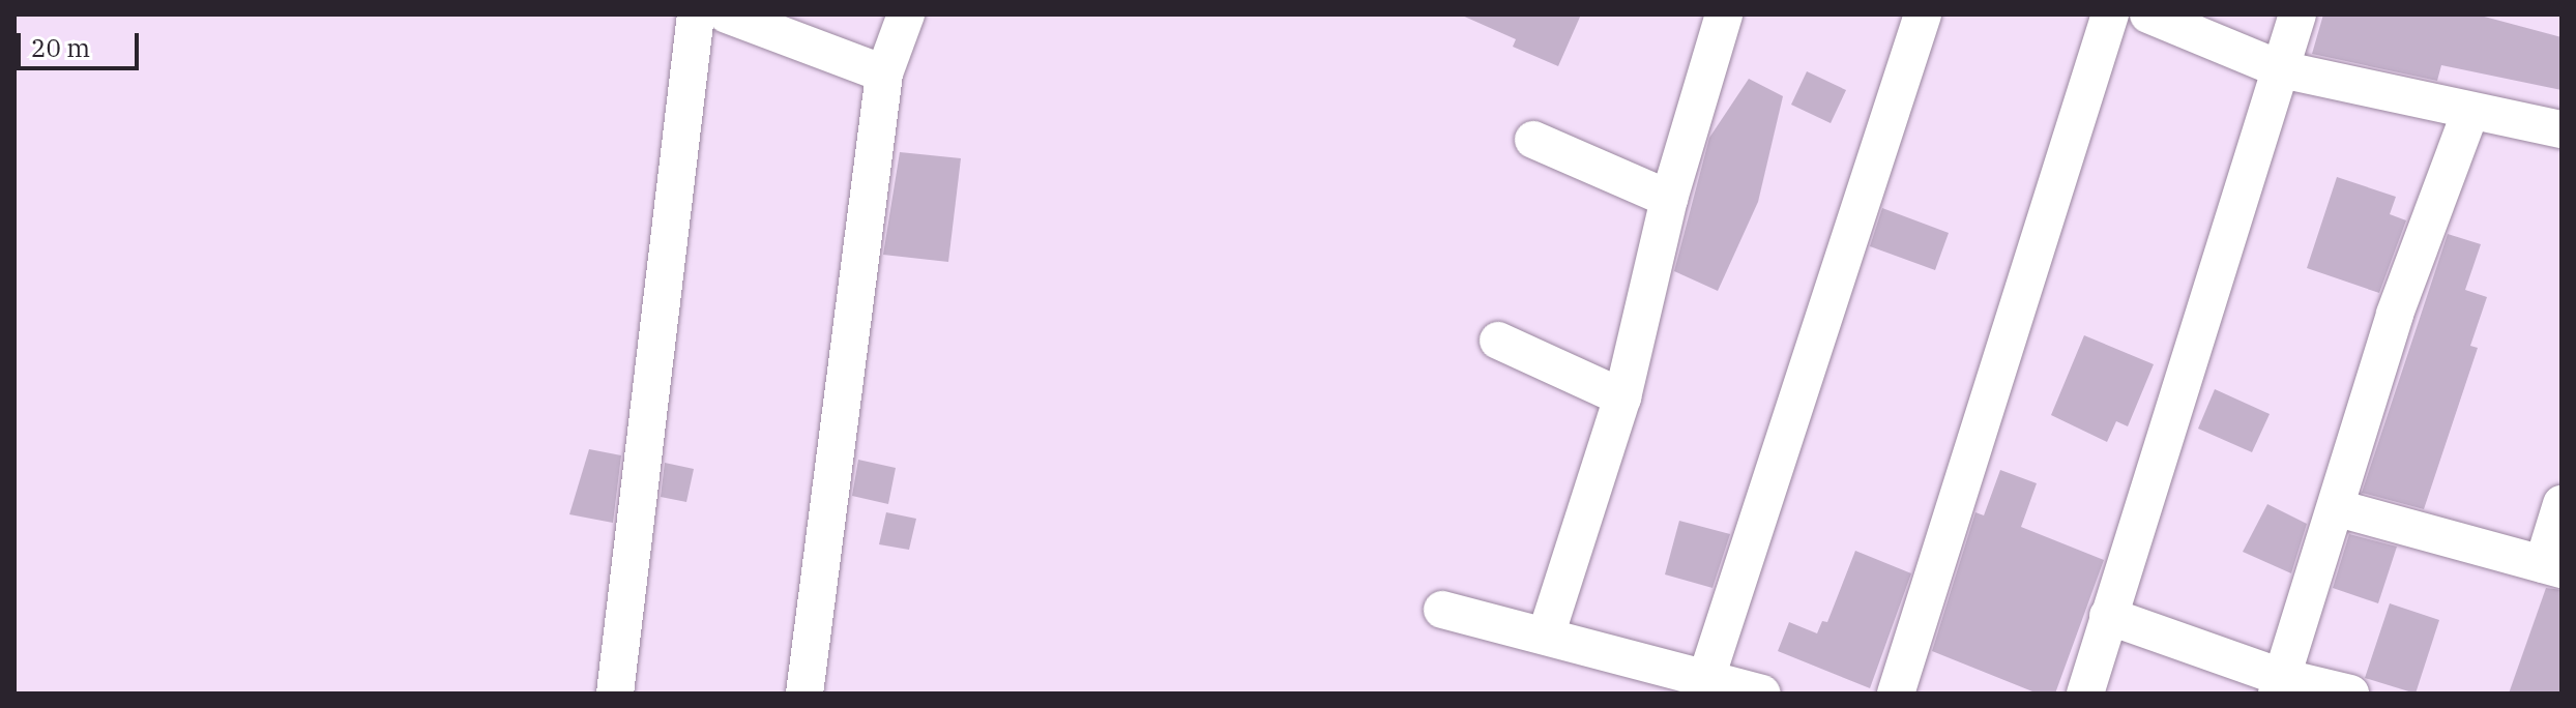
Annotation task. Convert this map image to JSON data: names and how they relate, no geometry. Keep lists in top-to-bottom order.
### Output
{
  "scale_bar": "20 m"
}
